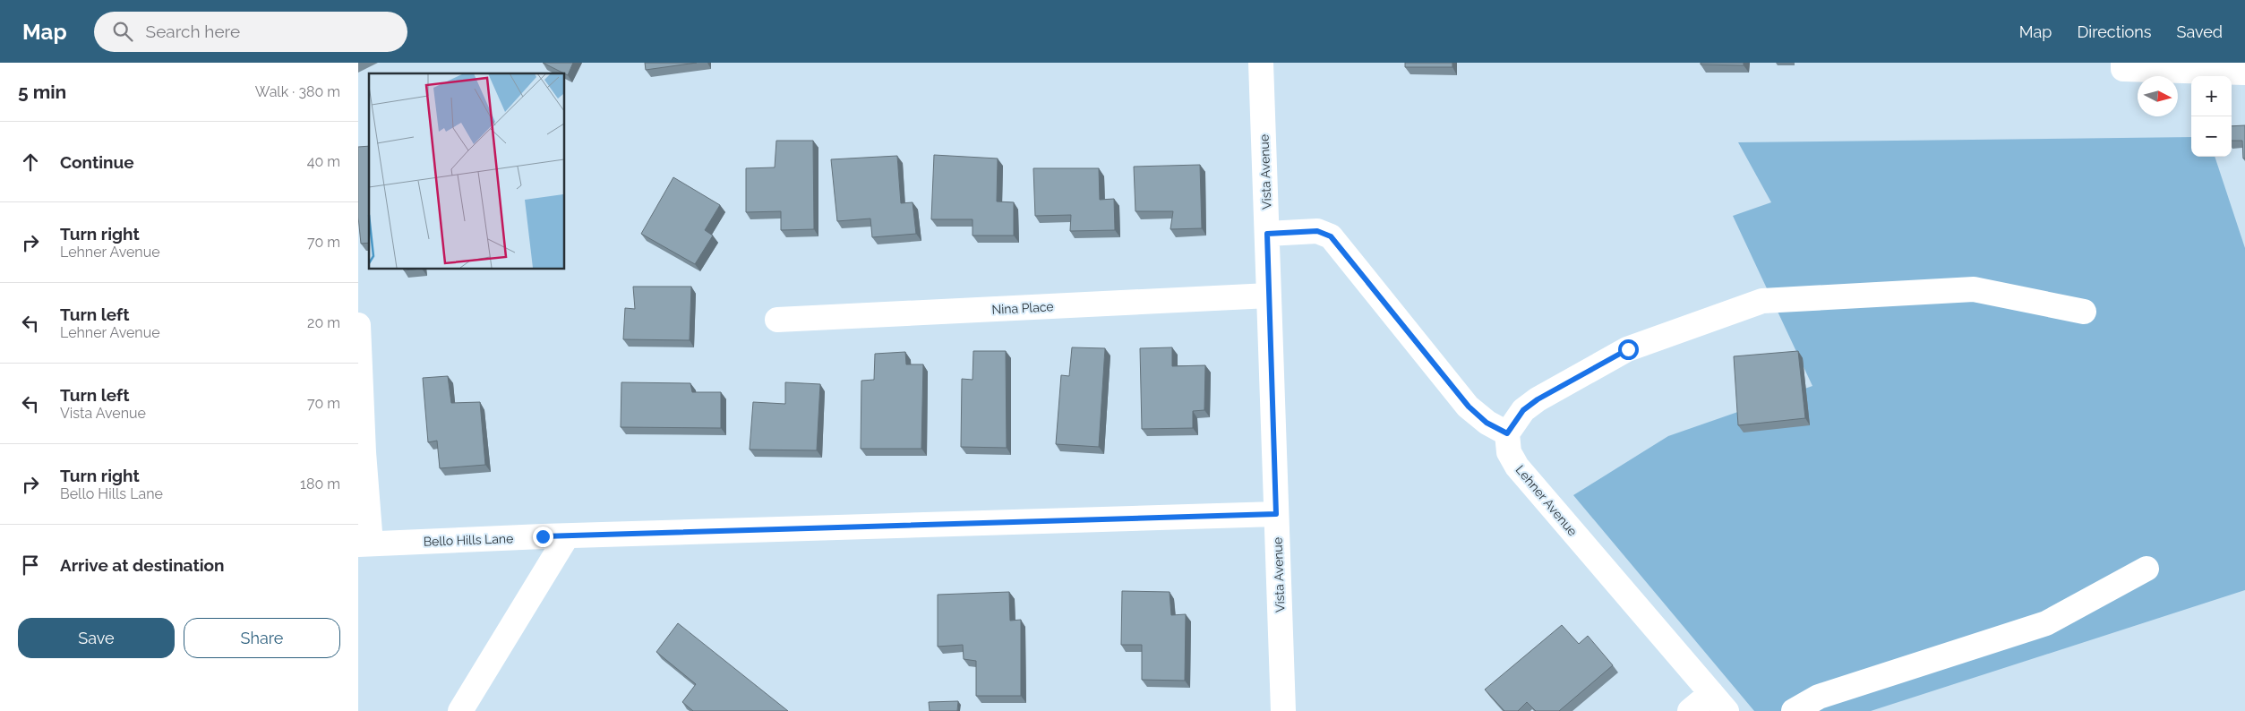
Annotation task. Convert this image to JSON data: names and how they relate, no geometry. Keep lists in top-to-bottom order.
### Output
{
  "streets": {
    "street": [
      "Vista Avenue",
      "Nina Place",
      "Lehner Avenue",
      "Bello Hills Lane"
    ]
  },
  "crossings": [
    ["Vista Avenue", "Nina Place"],
    ["Vista Avenue", "Bello Hills Lane"]
  ],
  "north": "right",
  "page": {
    "header": "Map",
    "search": "Search here",
    "nav": ["Map", "Directions", "Saved"],
    "heading": ["5 min", "Walk · 380 m"],
    "map_buttons": ["+", "−"],
    "list": [
      ["Continue", "40 m"],
      ["Turn right", "Lehner Avenue", "70 m"],
      ["Turn left", "Lehner Avenue", "20 m"],
      ["Turn left", "Vista Avenue", "70 m"],
      ["Turn right", "Bello Hills Lane", "180 m"],
      "Arrive at destination"
    ],
    "buttons": ["Save", "Share"]
  }
}
